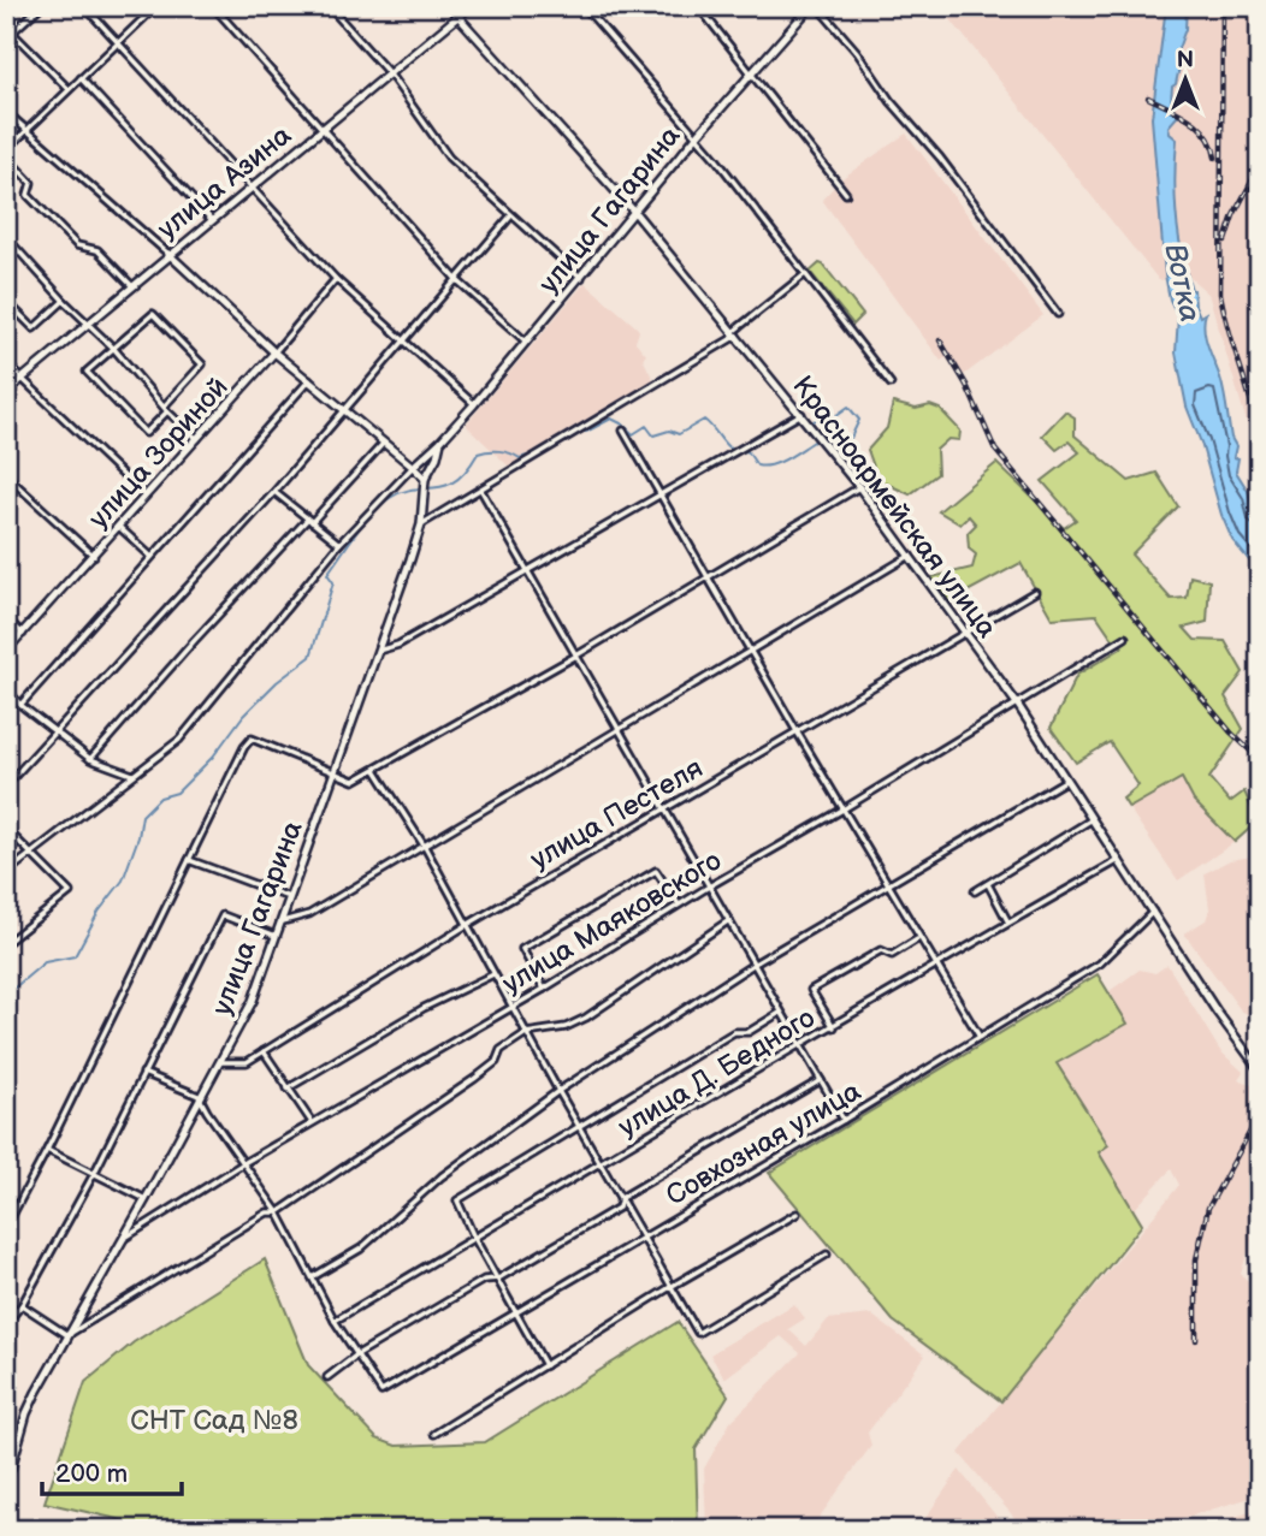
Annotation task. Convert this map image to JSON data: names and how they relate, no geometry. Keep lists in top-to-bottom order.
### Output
{
  "streets": {
    "main road": [
      "улица Азина",
      "улица Гагарина",
      "улица Зориной",
      "Красноармейская улица"
    ],
    "street": [
      "улица Пестеля",
      "улица Маяковского",
      "улица Д. Бедного",
      "Совхозная улица"
    ]
  },
  "crossings": [
    ["улица Азина", "Красноармейская улица"],
    ["улица Гагарина", "Красноармейская улица"],
    ["улица Гагарина", "улица Пестеля"],
    ["улица Гагарина", "улица Маяковского"],
    ["Красноармейская улица", "улица Пестеля"],
    ["Красноармейская улица", "улица Маяковского"],
    ["Красноармейская улица", "улица Д. Бедного"],
    ["Красноармейская улица", "Совхозная улица"]
  ],
  "water": ["Вотка"],
  "parks": ["СНТ Сад №8"],
  "scale_bar": "200 m",
  "north": "top"
}
